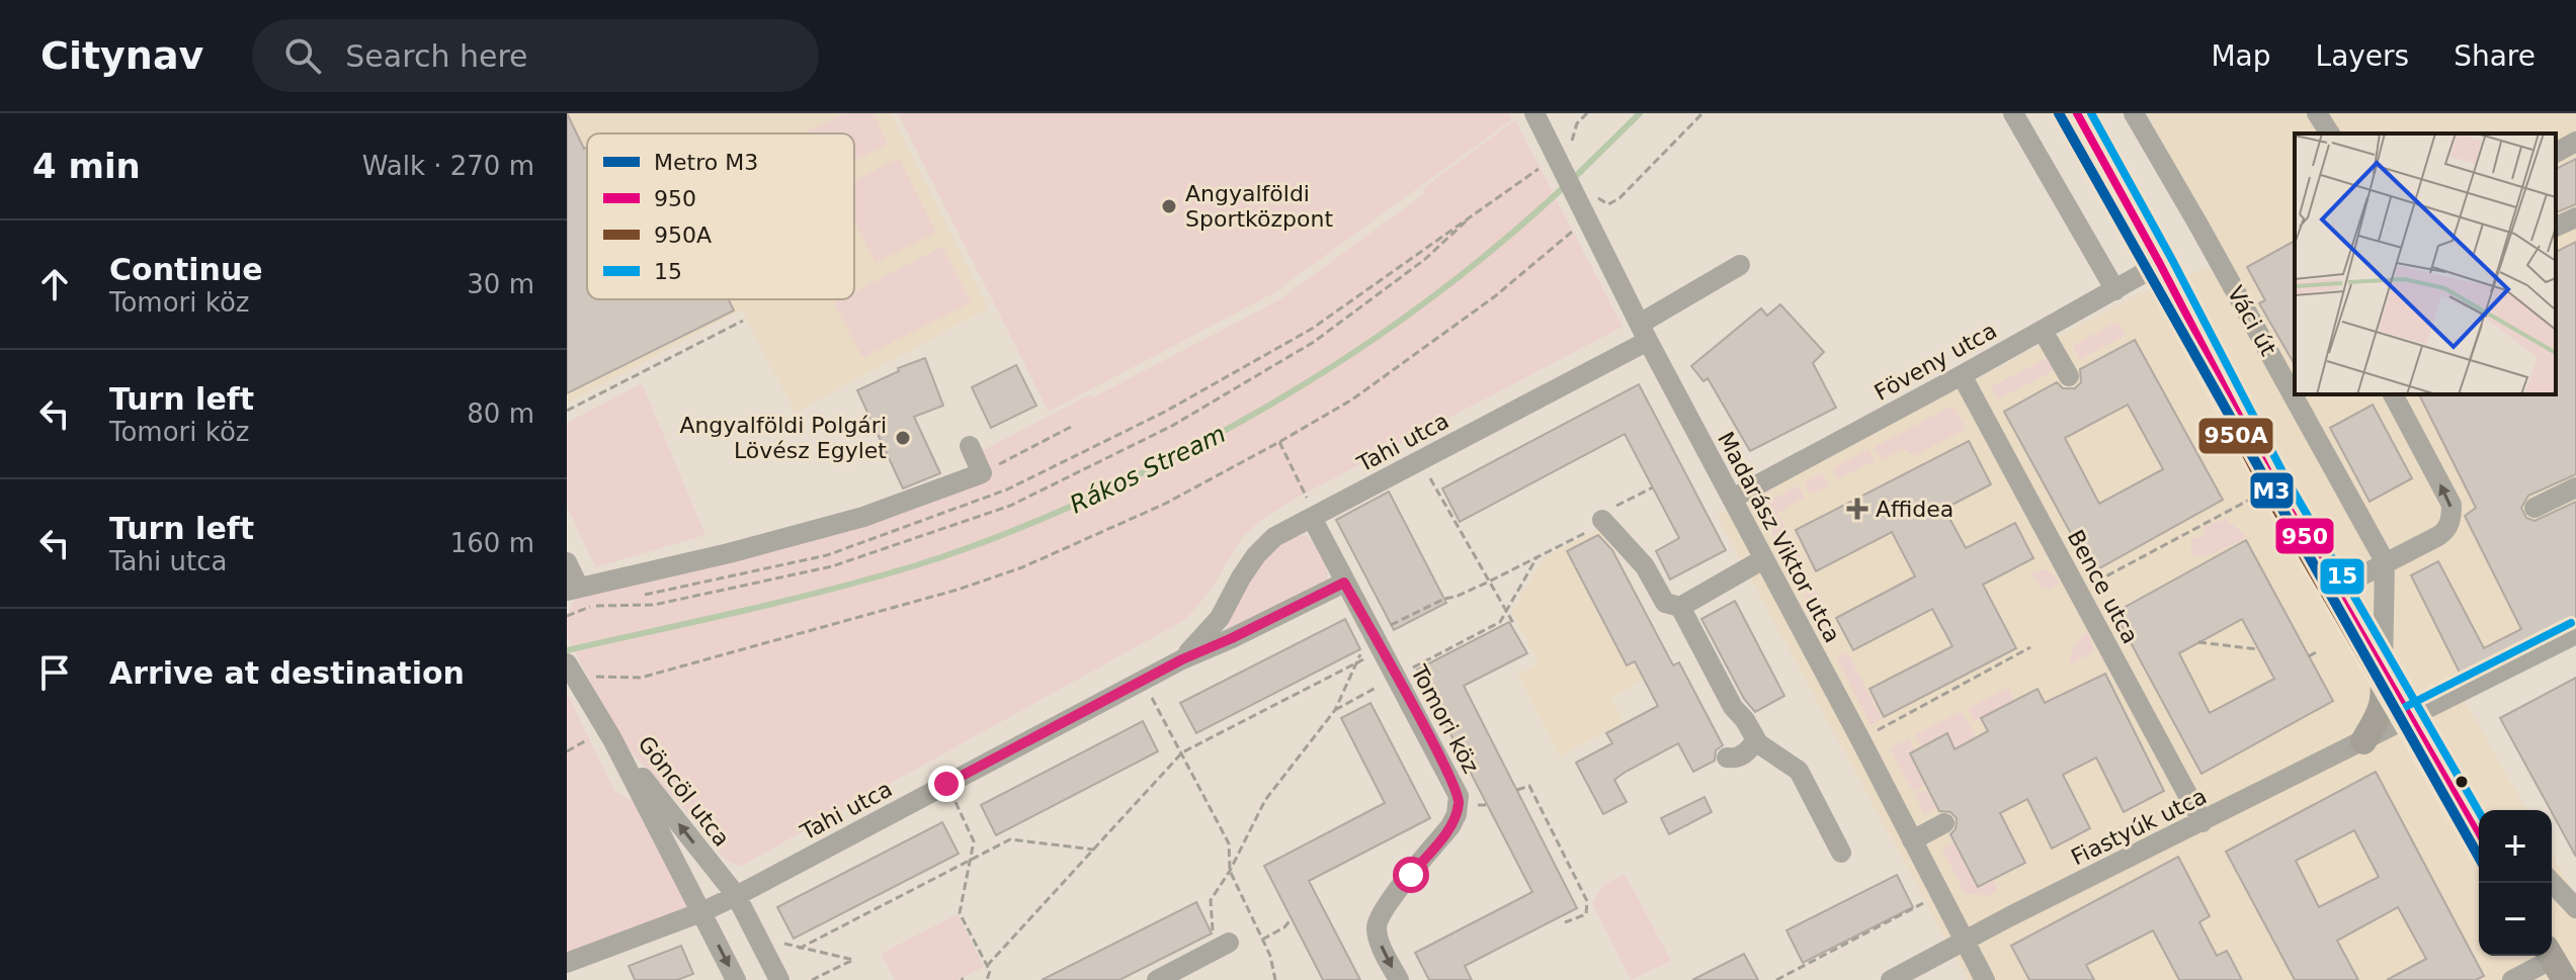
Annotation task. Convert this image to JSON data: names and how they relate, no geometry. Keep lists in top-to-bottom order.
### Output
{
  "streets": {
    "street": [
      "Váci út",
      "Föveny utca",
      "Tahi utca",
      "Madarász Viktor utca",
      "Bence utca",
      "Tomori köz",
      "Göncöl utca",
      "Fiastyúk utca"
    ]
  },
  "crossings": [
    ["Föveny utca", "Madarász Viktor utca"],
    ["Föveny utca", "Bence utca"],
    ["Tahi utca", "Madarász Viktor utca"],
    ["Tahi utca", "Tomori köz"],
    ["Tahi utca", "Göncöl utca"],
    ["Madarász Viktor utca", "Fiastyúk utca"],
    ["Bence utca", "Fiastyúk utca"]
  ],
  "one_way": ["Tomori köz"],
  "water": ["Rákos Stream"],
  "places": {
    "other": ["Angyalföldi Sportközpont", "Angyalföldi Polgári Lövész Egylet"],
    "health": ["Affidea"]
  },
  "lines": [
    "metro line M3",
    "transit line 950",
    "transit line 15",
    "transit line 950A"
  ],
  "legend": [
    "Metro M3",
    "950",
    "950A",
    "15"
  ],
  "page": {
    "header": "Citynav",
    "search": "Search here",
    "nav": ["Map", "Layers", "Share"],
    "heading": ["4 min", "Walk · 270 m"],
    "list": [
      ["Continue", "Tomori köz", "30 m"],
      ["Turn left", "Tomori köz", "80 m"],
      ["Turn left", "Tahi utca", "160 m"],
      "Arrive at destination"
    ],
    "map_buttons": ["+", "−"]
  }
}
